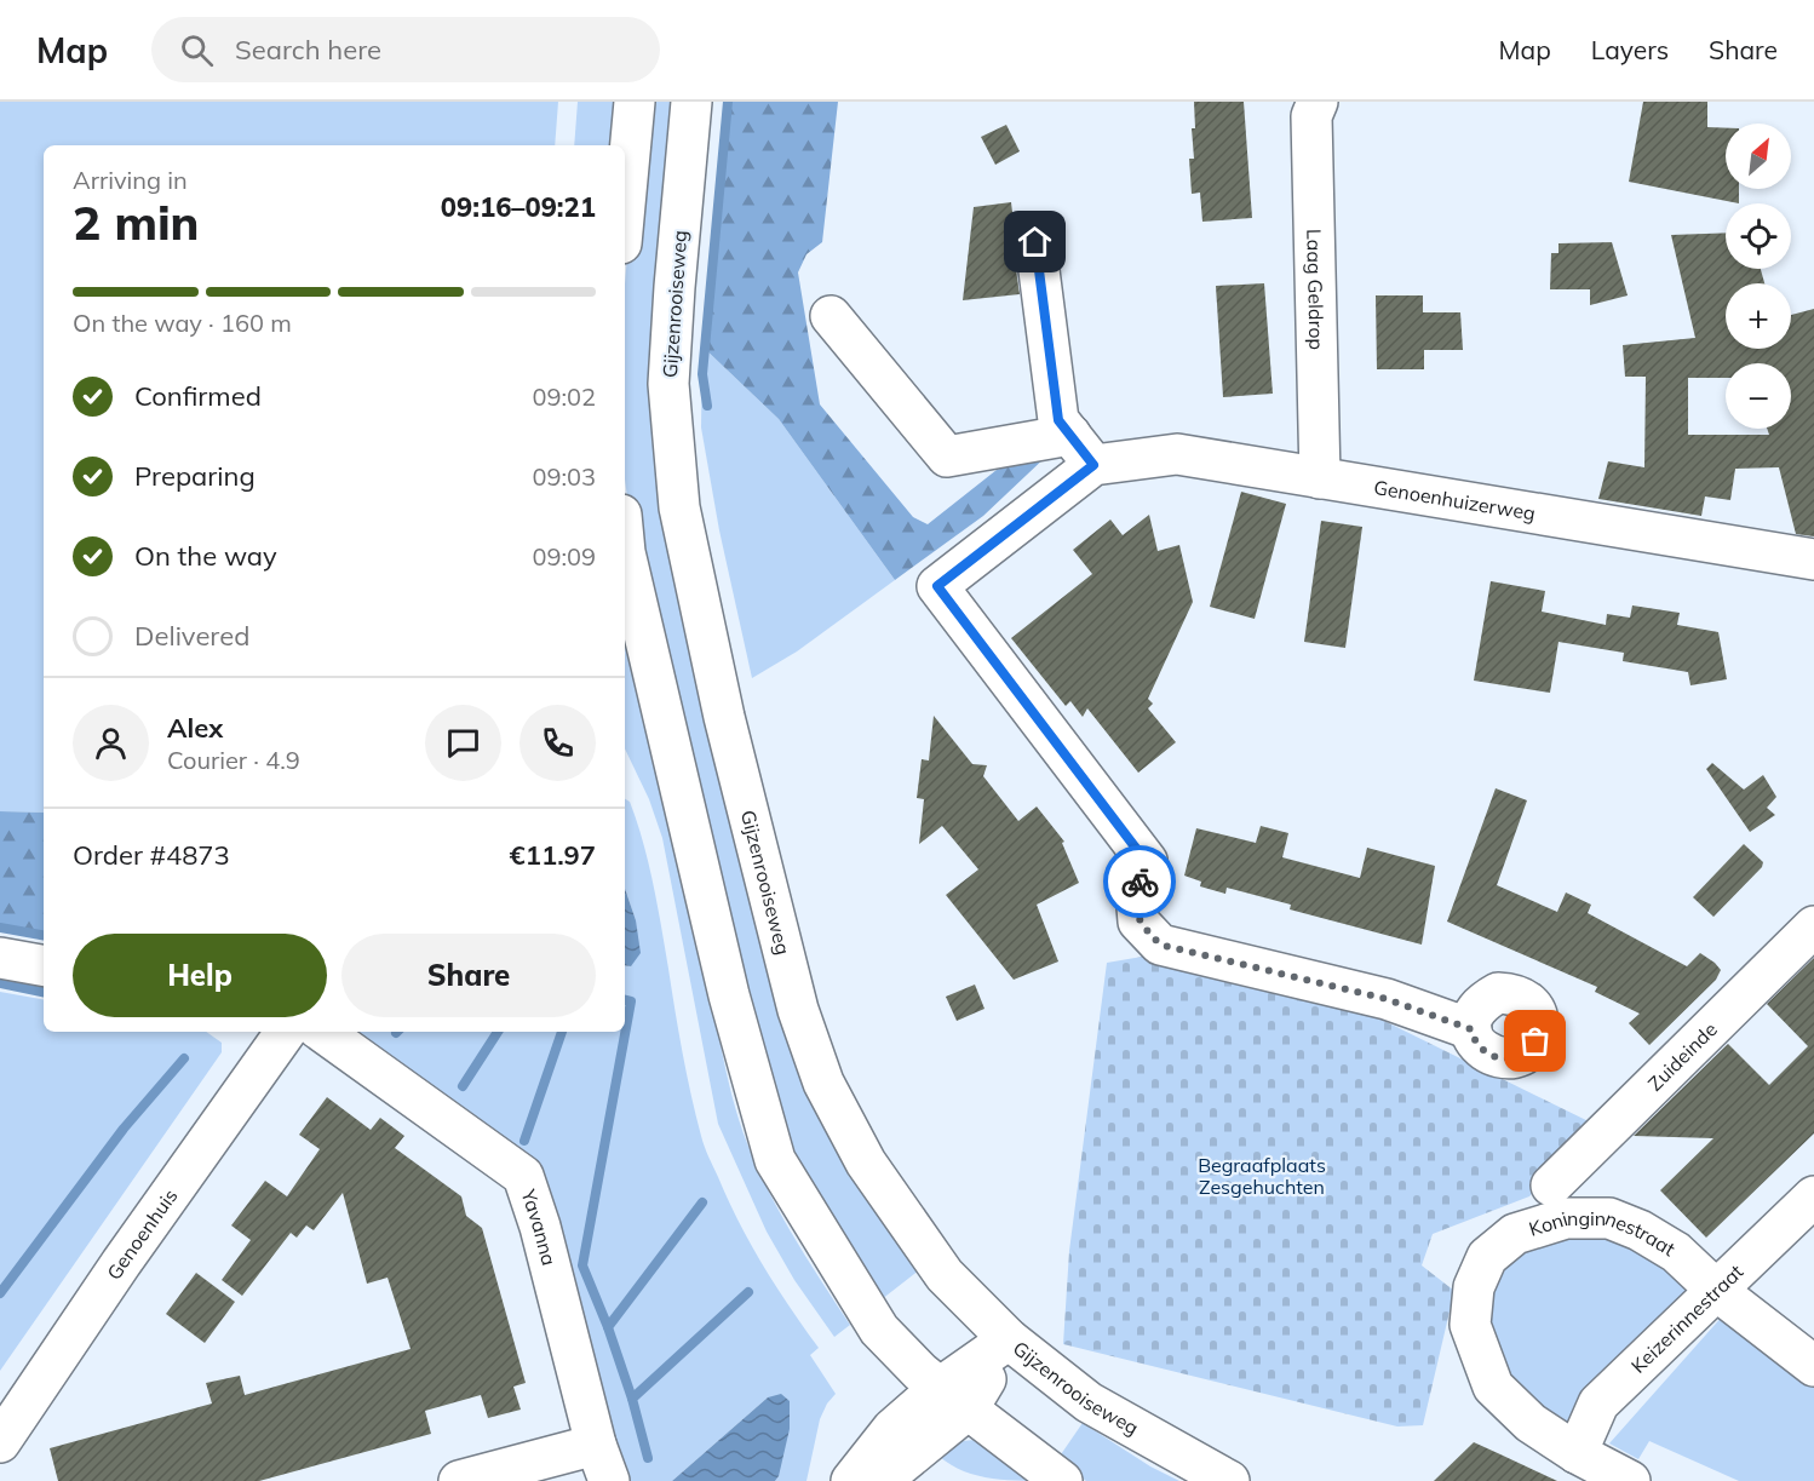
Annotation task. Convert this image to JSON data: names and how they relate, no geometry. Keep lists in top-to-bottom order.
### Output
{
  "streets": {
    "street": [
      "Laag Geldrop",
      "Gijzenrooiseweg",
      "Genoenhuizerweg",
      "Zuideinde",
      "Yavanna",
      "Genoenhuis",
      "Koninginnestraat",
      "Keizerinnestraat"
    ]
  },
  "crossings": [
    ["Laag Geldrop", "Genoenhuizerweg"],
    ["Koninginnestraat", "Keizerinnestraat"]
  ],
  "parks": ["Begraafplaats Zesgehuchten"],
  "north": "top right",
  "page": {
    "header": "Map",
    "search": "Search here",
    "nav": ["Map", "Layers", "Share"],
    "map_buttons": ["+", "−"],
    "heading": ["2 min", "Arriving in", "09:16–09:21"],
    "panel": [
      "Alex",
      "Courier · 4.9",
      "Order #4873",
      "€11.97"
    ],
    "bar": "On the way · 160 m",
    "list": [
      ["Confirmed", "09:02"],
      ["Preparing", "09:03"],
      ["On the way", "09:09"],
      "Delivered"
    ],
    "buttons": ["Help", "Share"]
  }
}
